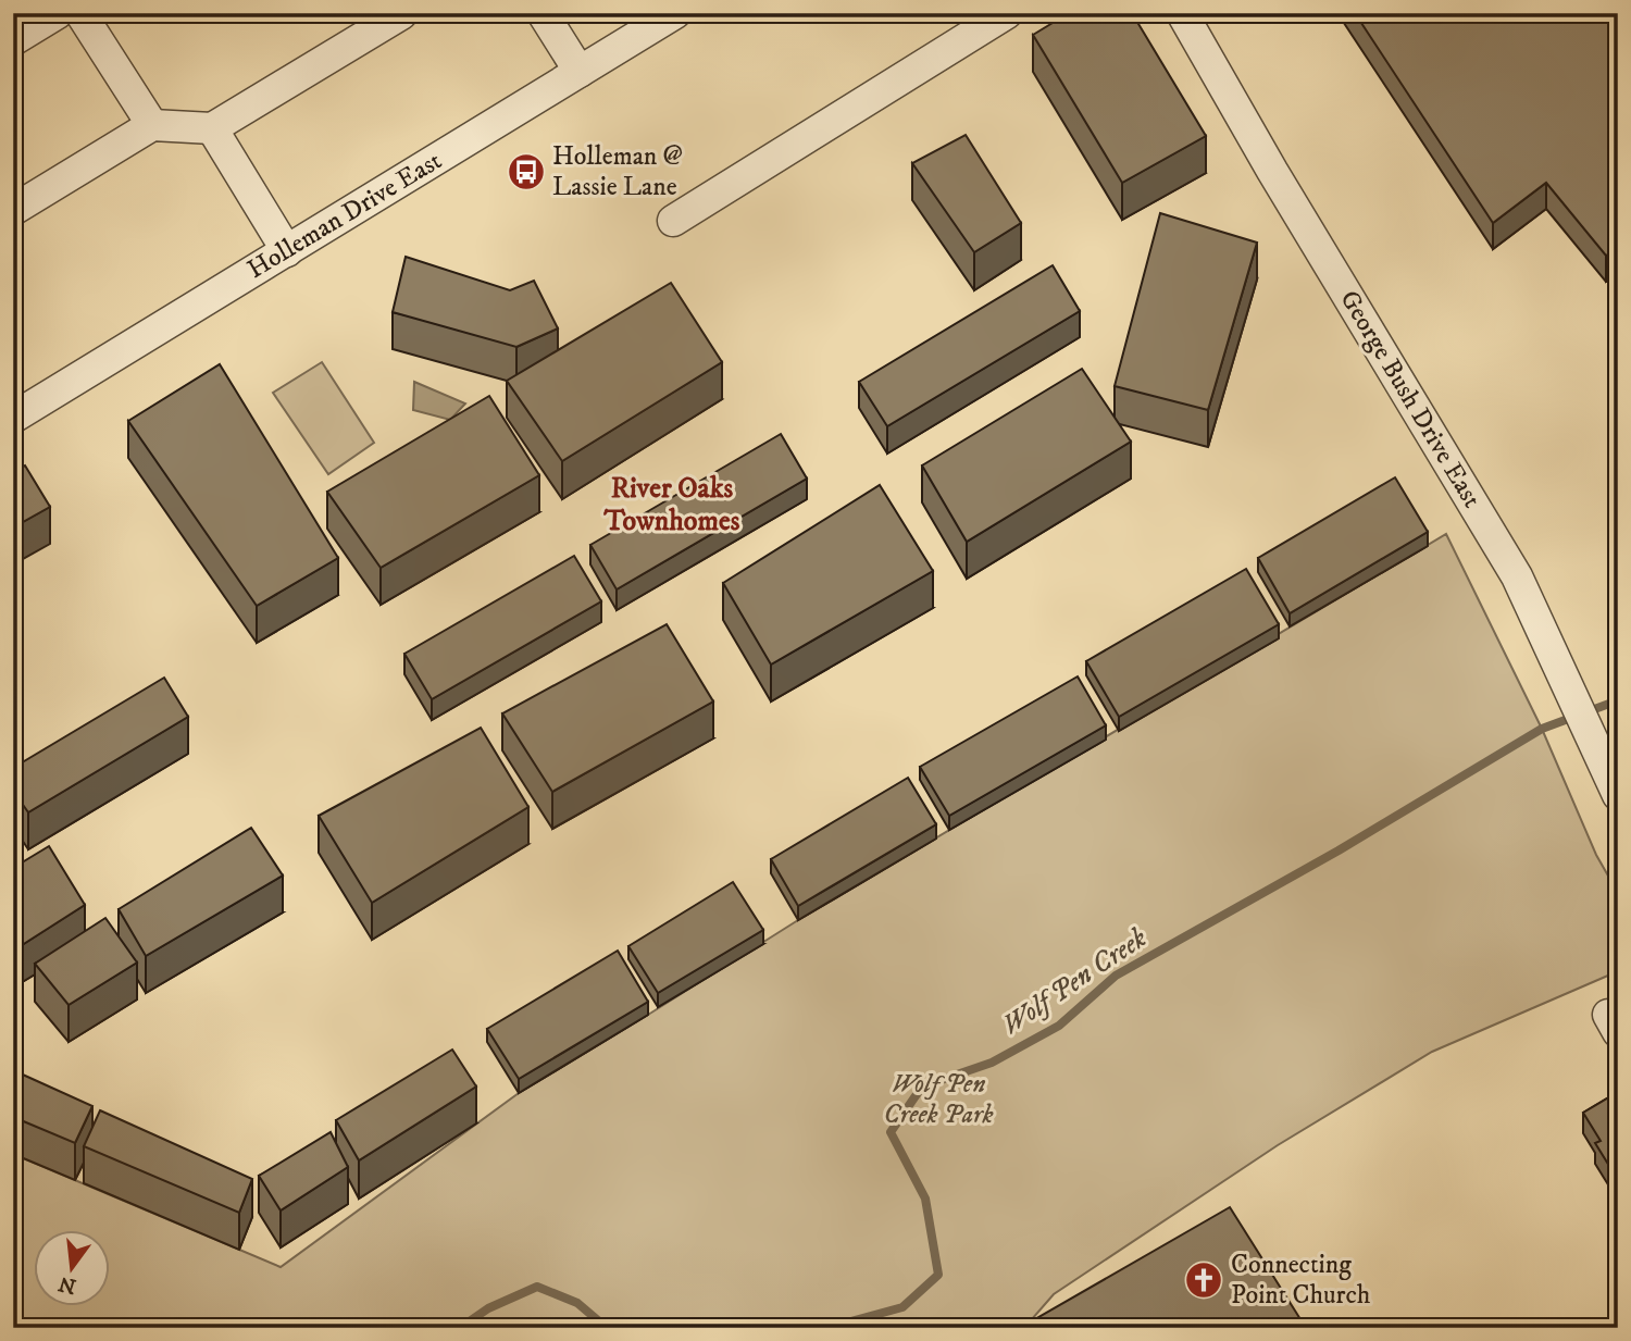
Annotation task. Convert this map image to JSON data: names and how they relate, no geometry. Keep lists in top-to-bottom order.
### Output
{
  "streets": {
    "street": ["Holleman Drive East", "George Bush Drive East"]
  },
  "districts": ["River Oaks Townhomes"],
  "water": ["Wolf Pen Creek"],
  "parks": ["Wolf Pen Creek Park"],
  "places": {
    "bus stop": ["Holleman @ Lassie Lane"],
    "church": ["Connecting Point Church"]
  },
  "north": "bottom"
}
